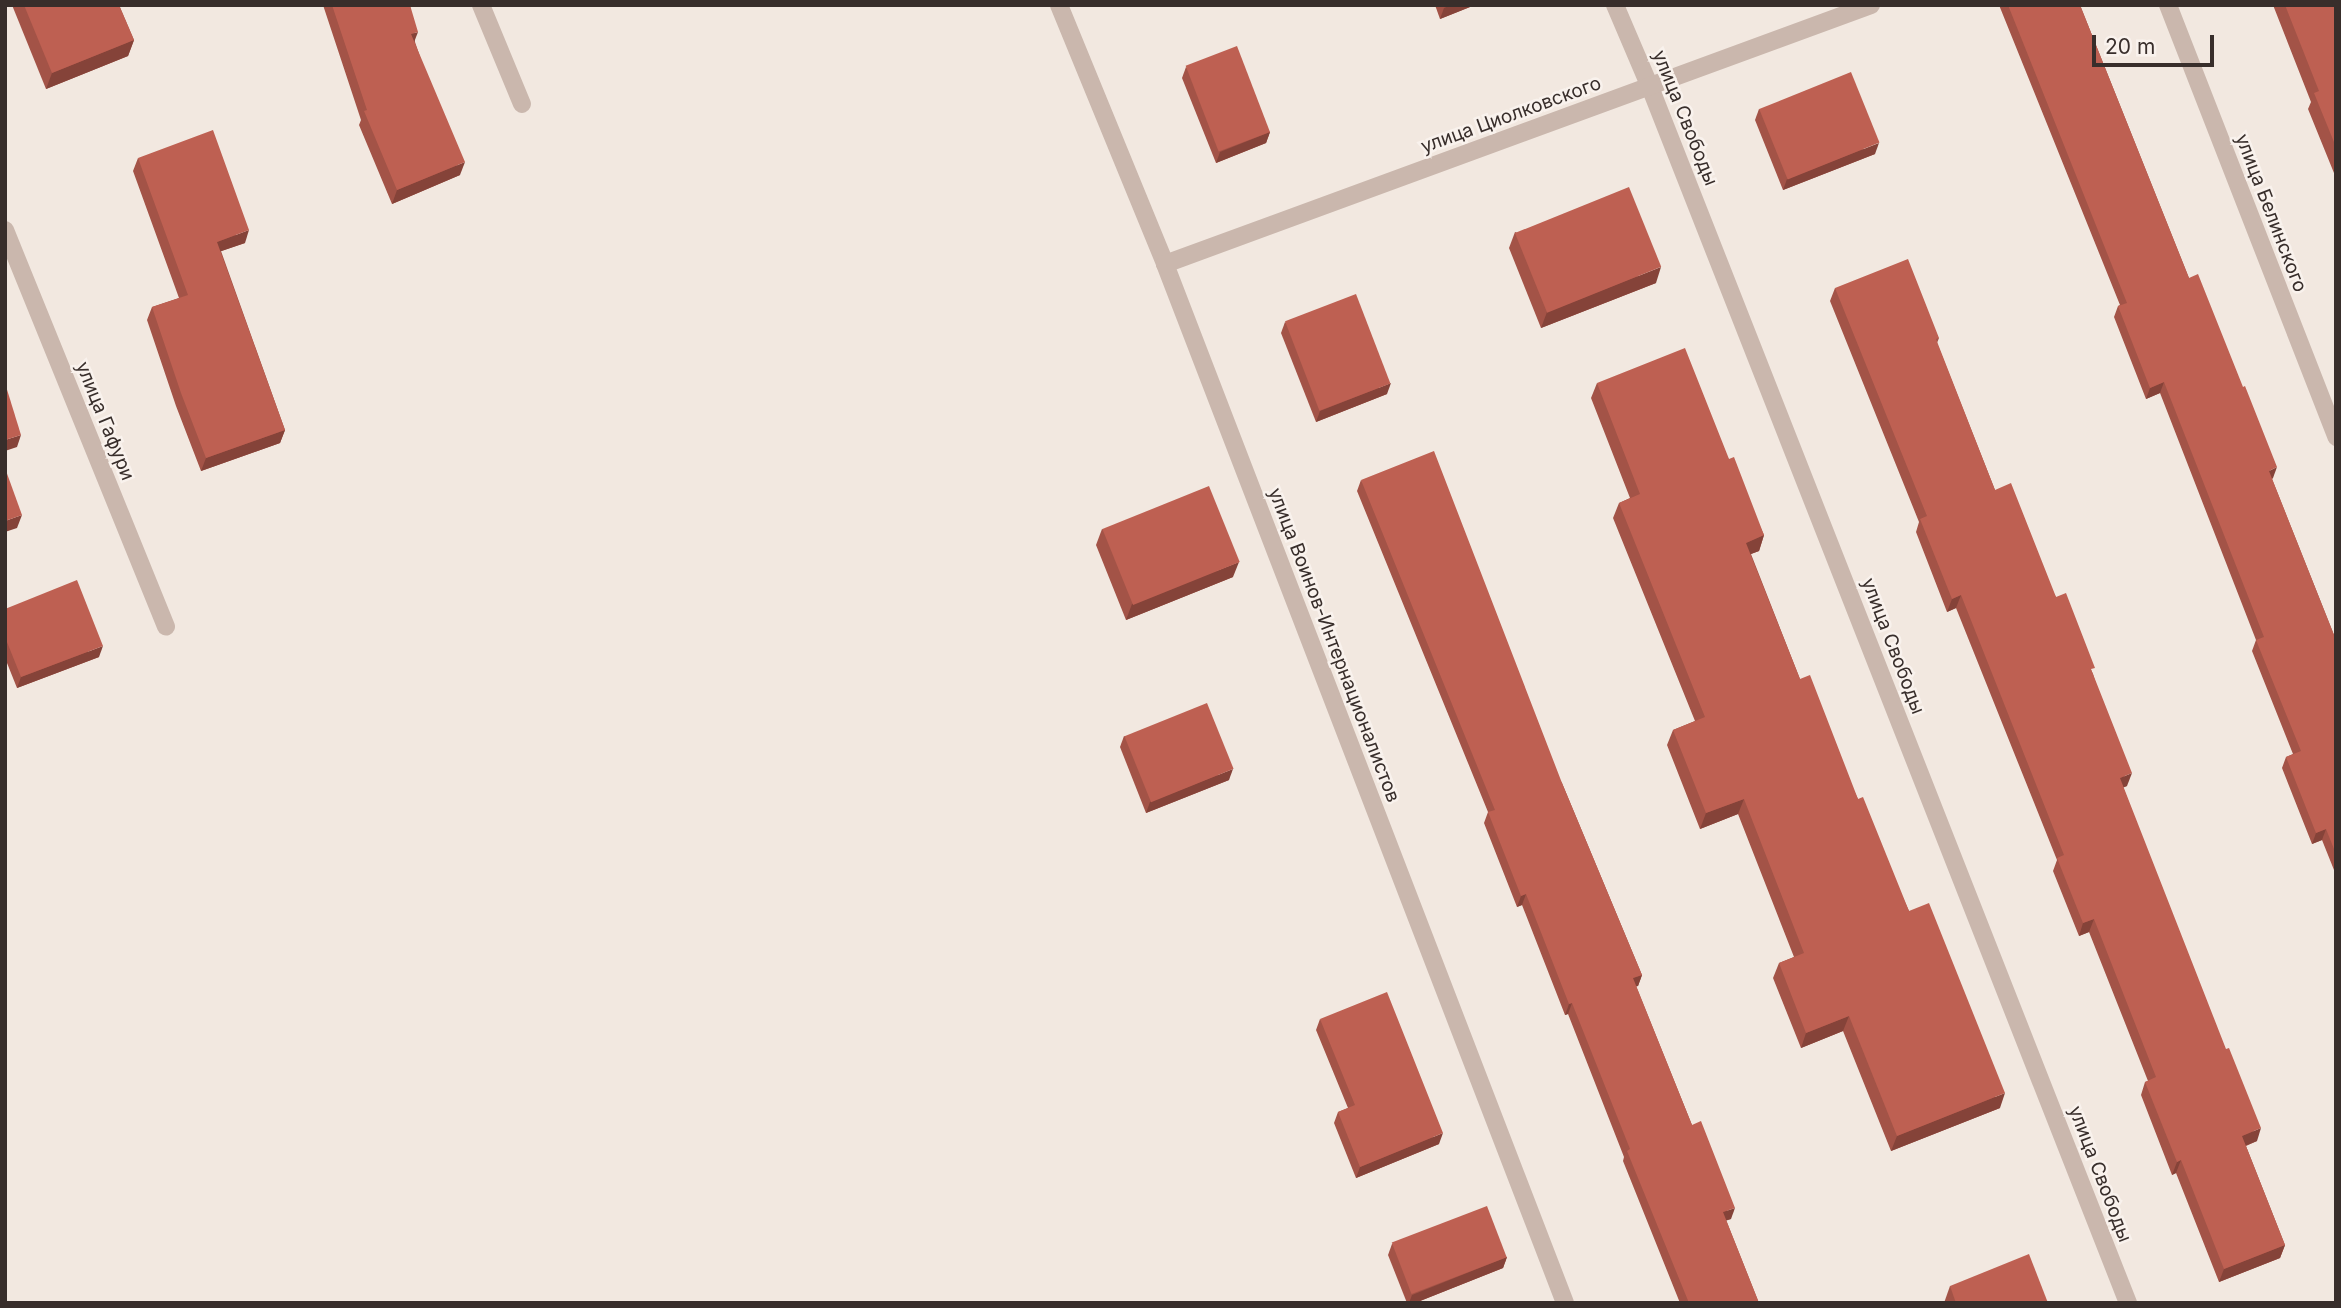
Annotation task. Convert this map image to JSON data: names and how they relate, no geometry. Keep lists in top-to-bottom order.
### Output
{
  "streets": {
    "street": [
      "улица Циолковского",
      "улица Свободы",
      "улица Белинского",
      "улица Гафури",
      "улица Воинов-Интернационалистов"
    ]
  },
  "crossings": [
    ["улица Циолковского", "улица Свободы"],
    ["улица Циолковского", "улица Воинов-Интернационалистов"]
  ],
  "scale_bar": "20 m"
}
